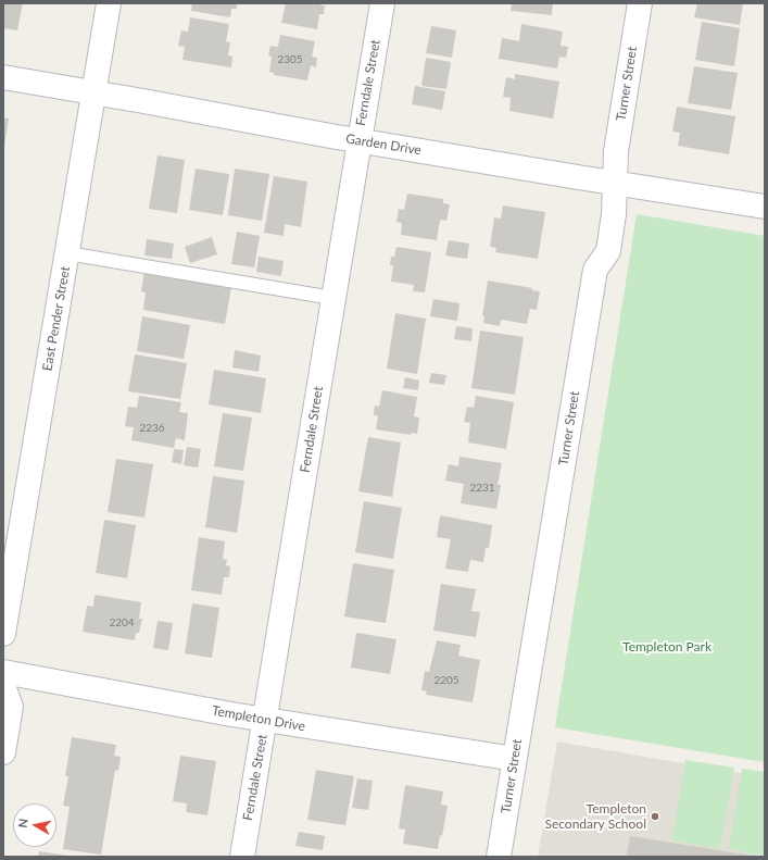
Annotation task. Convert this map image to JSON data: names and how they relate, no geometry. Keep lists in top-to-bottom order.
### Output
{
  "streets": {
    "street": [
      "Ferndale Street",
      "Turner Street",
      "Garden Drive",
      "East Pender Street",
      "Templeton Drive"
    ]
  },
  "crossings": [
    ["Ferndale Street", "Garden Drive"],
    ["Ferndale Street", "Templeton Drive"],
    ["Turner Street", "Garden Drive"],
    ["Turner Street", "Templeton Drive"],
    ["Garden Drive", "East Pender Street"]
  ],
  "parks": ["Templeton Park"],
  "places": ["Templeton Secondary School"],
  "house_numbers": [
    "2305",
    "2236",
    "2231",
    "2204",
    "2205"
  ],
  "north": "left"
}
